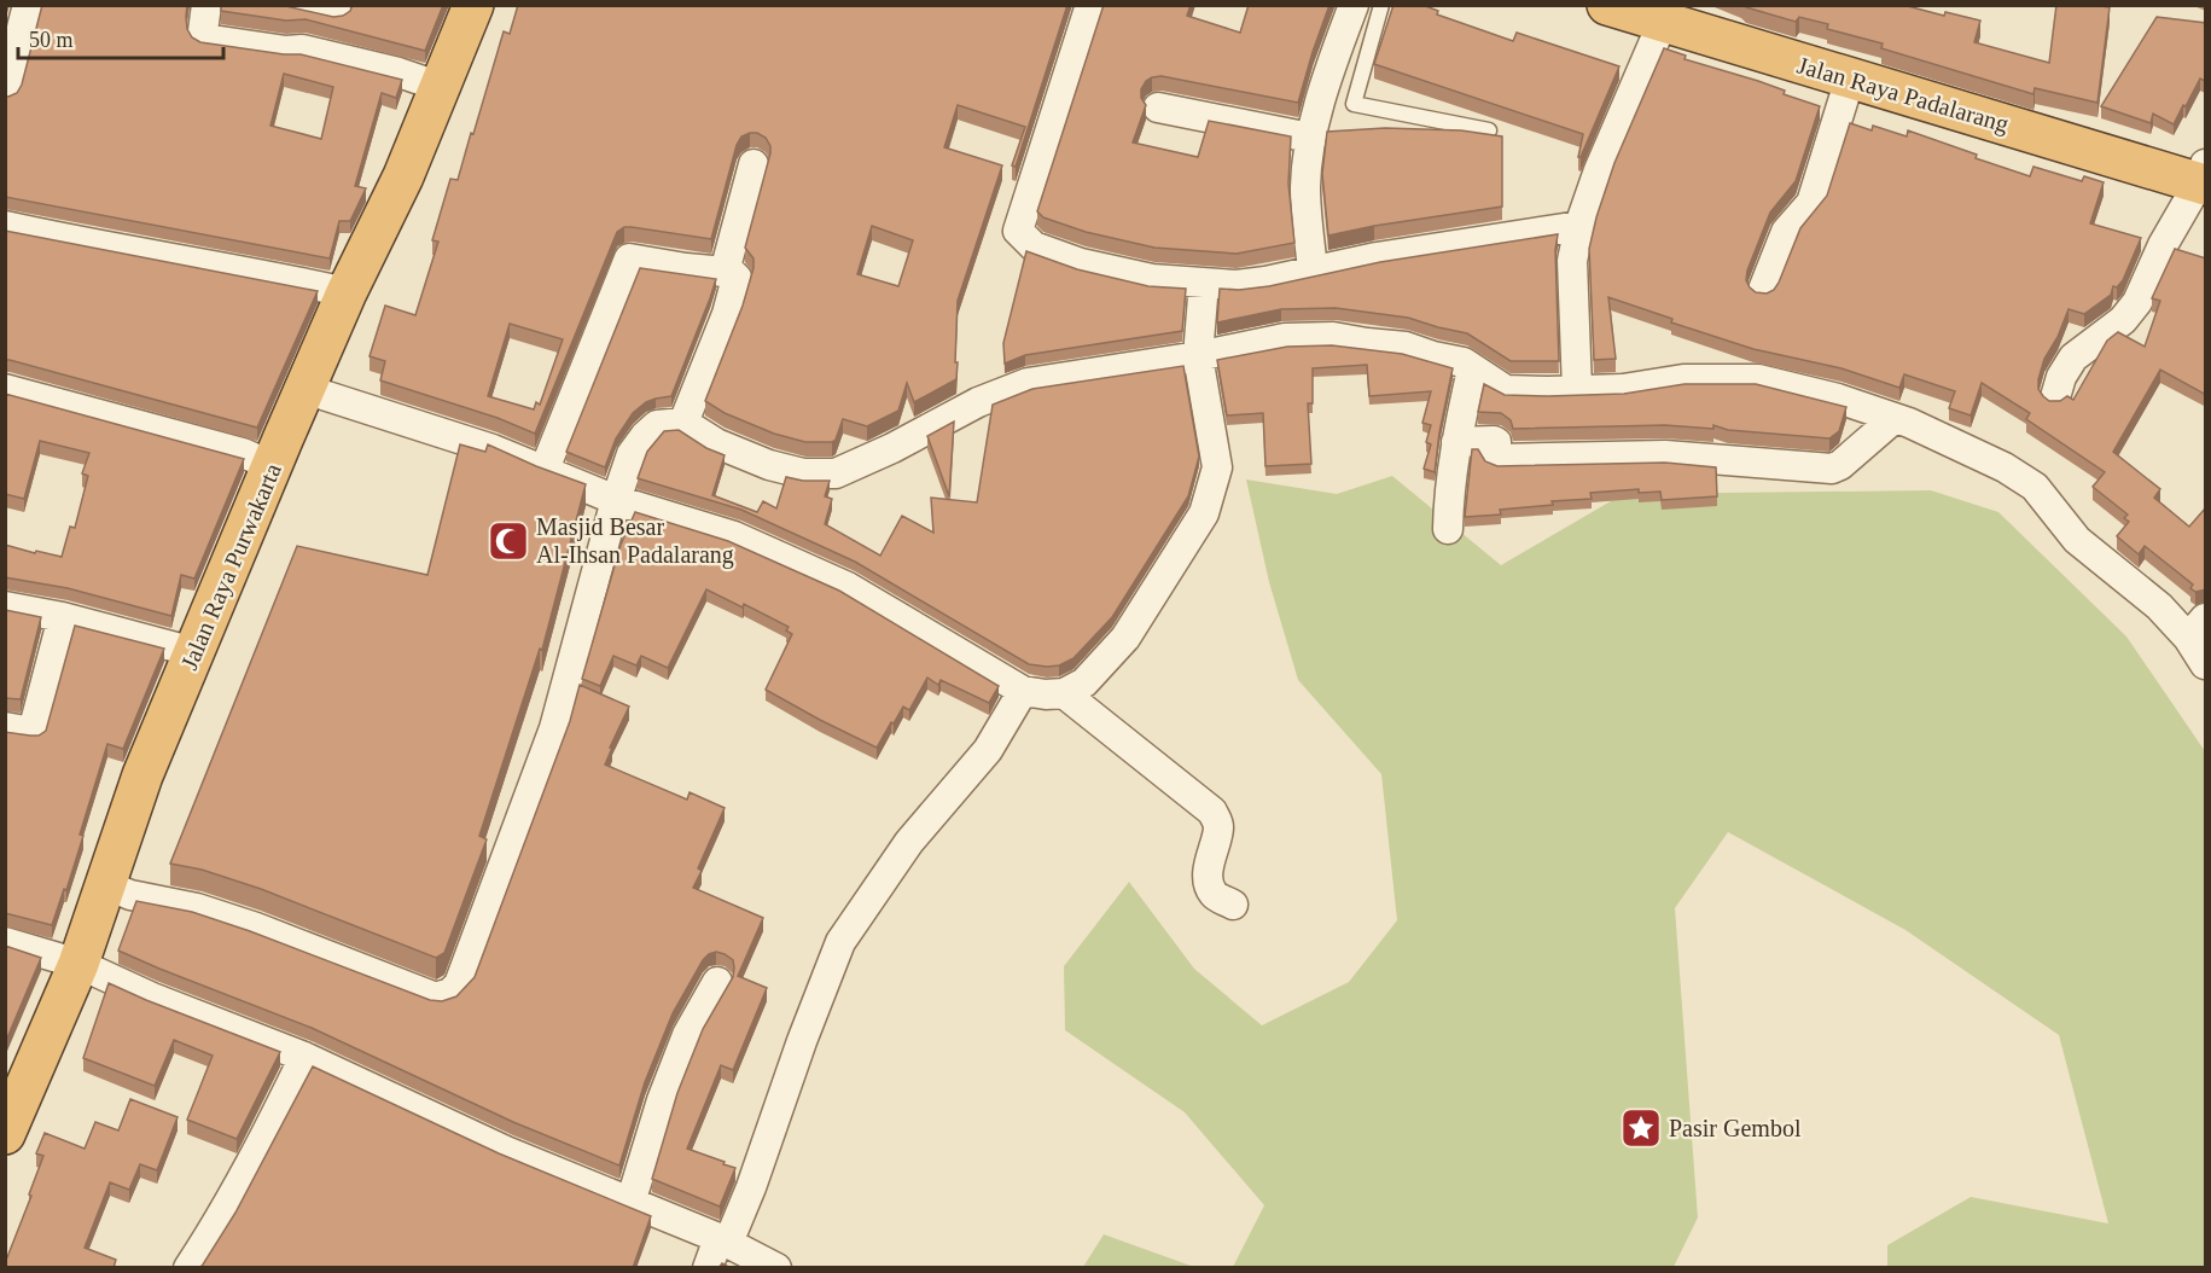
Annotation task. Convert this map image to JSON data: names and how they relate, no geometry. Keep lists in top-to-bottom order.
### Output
{
  "streets": {
    "highway": ["Jalan Raya Padalarang", "Jalan Raya Purwakarta"]
  },
  "places": {
    "mosque": ["Masjid Besar Al-Ihsan Padalarang"],
    "place": ["Pasir Gembol"]
  },
  "scale_bar": "50 m"
}
